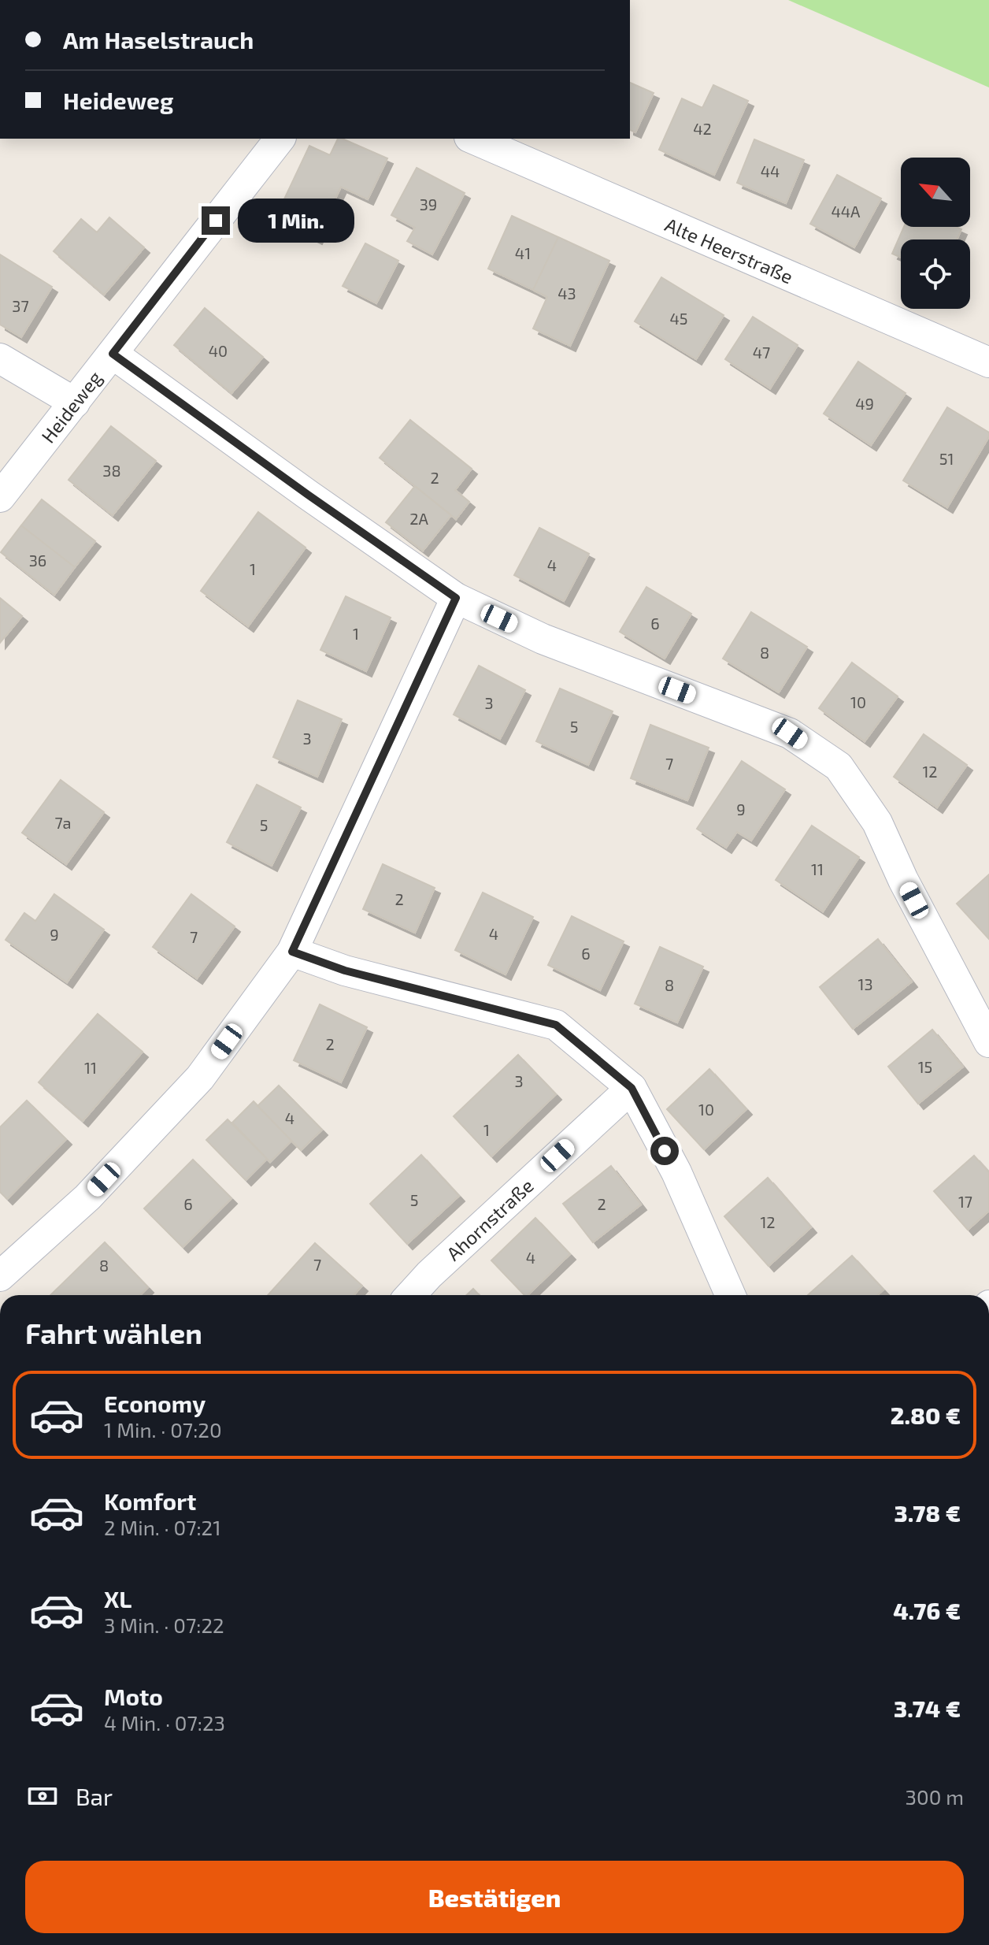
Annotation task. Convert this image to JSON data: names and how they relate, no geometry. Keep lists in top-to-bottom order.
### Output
{
  "streets": {
    "street": ["Alte Heerstraße", "Heideweg", "Ahornstraße"]
  },
  "house_numbers": [
    "42",
    "44",
    "39",
    "44A",
    "41",
    "43",
    "37",
    "45",
    "40",
    "47",
    "49",
    "51",
    "38",
    "2",
    "2A",
    "36",
    "4",
    "1",
    "6",
    "1",
    "8",
    "10",
    "3",
    "5",
    "3",
    "7",
    "12",
    "9",
    "7a",
    "5",
    "11",
    "2",
    "4",
    "9",
    "7",
    "6",
    "13",
    "8",
    "2",
    "15",
    "11",
    "3",
    "10",
    "4",
    "1",
    "5",
    "17",
    "6",
    "2",
    "12",
    "4",
    "7",
    "8"
  ],
  "north": "top left",
  "page": {
    "banner": ["Am Haselstrauch", "Heideweg"],
    "bubble": "1 Min.",
    "heading": "Fahrt wählen",
    "list": [
      {
        "name": "Economy",
        "note": "1 Min. · 07:20",
        "value": "2.80 €"
      },
      {
        "name": "Komfort",
        "note": "2 Min. · 07:21",
        "value": "3.78 €"
      },
      {
        "name": "XL",
        "note": "3 Min. · 07:22",
        "value": "4.76 €"
      },
      {
        "name": "Moto",
        "note": "4 Min. · 07:23",
        "value": "3.74 €"
      }
    ],
    "pay": ["Bar", "300 m"],
    "buttons": "Bestätigen"
  }
}
